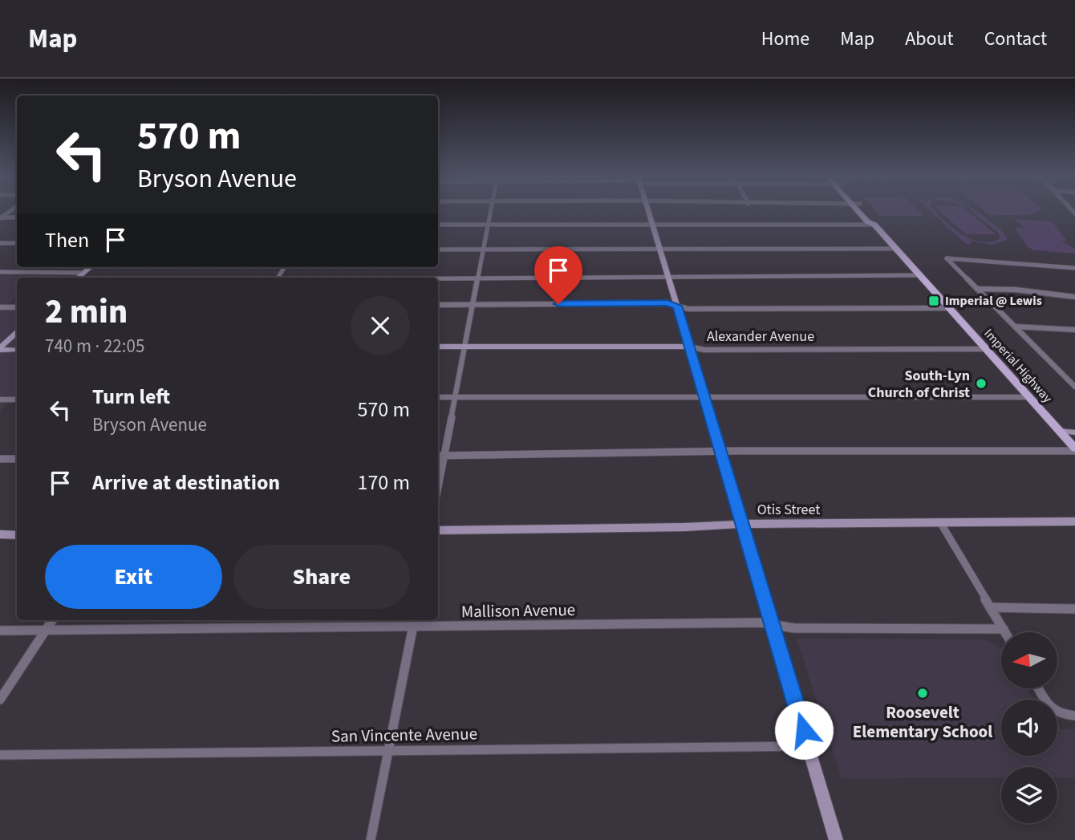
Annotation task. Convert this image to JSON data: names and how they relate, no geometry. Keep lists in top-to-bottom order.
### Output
{
  "streets": {
    "main road": ["Imperial Highway"],
    "street": [
      "Alexander Avenue",
      "Otis Street",
      "Mallison Avenue",
      "San Vincente Avenue"
    ]
  },
  "crossings": [
    ["Alexander Avenue", "Imperial Highway"]
  ],
  "places": {
    "transit": ["Imperial @ Lewis"],
    "other": ["South-Lyn Church of Christ", "Roosevelt Elementary School"]
  },
  "north": "left",
  "page": {
    "header": "Map",
    "nav": [
      "Home",
      "Map",
      "About",
      "Contact"
    ],
    "turn": ["570 m", "Bryson Avenue"],
    "then": "Then",
    "heading": ["2 min", "740 m · 22:05"],
    "list": [
      {
        "name": "Turn left",
        "note": "Bryson Avenue",
        "value": "570 m"
      },
      {
        "name": "Arrive at destination",
        "value": "170 m"
      }
    ],
    "buttons": ["Exit", "Share"]
  }
}
